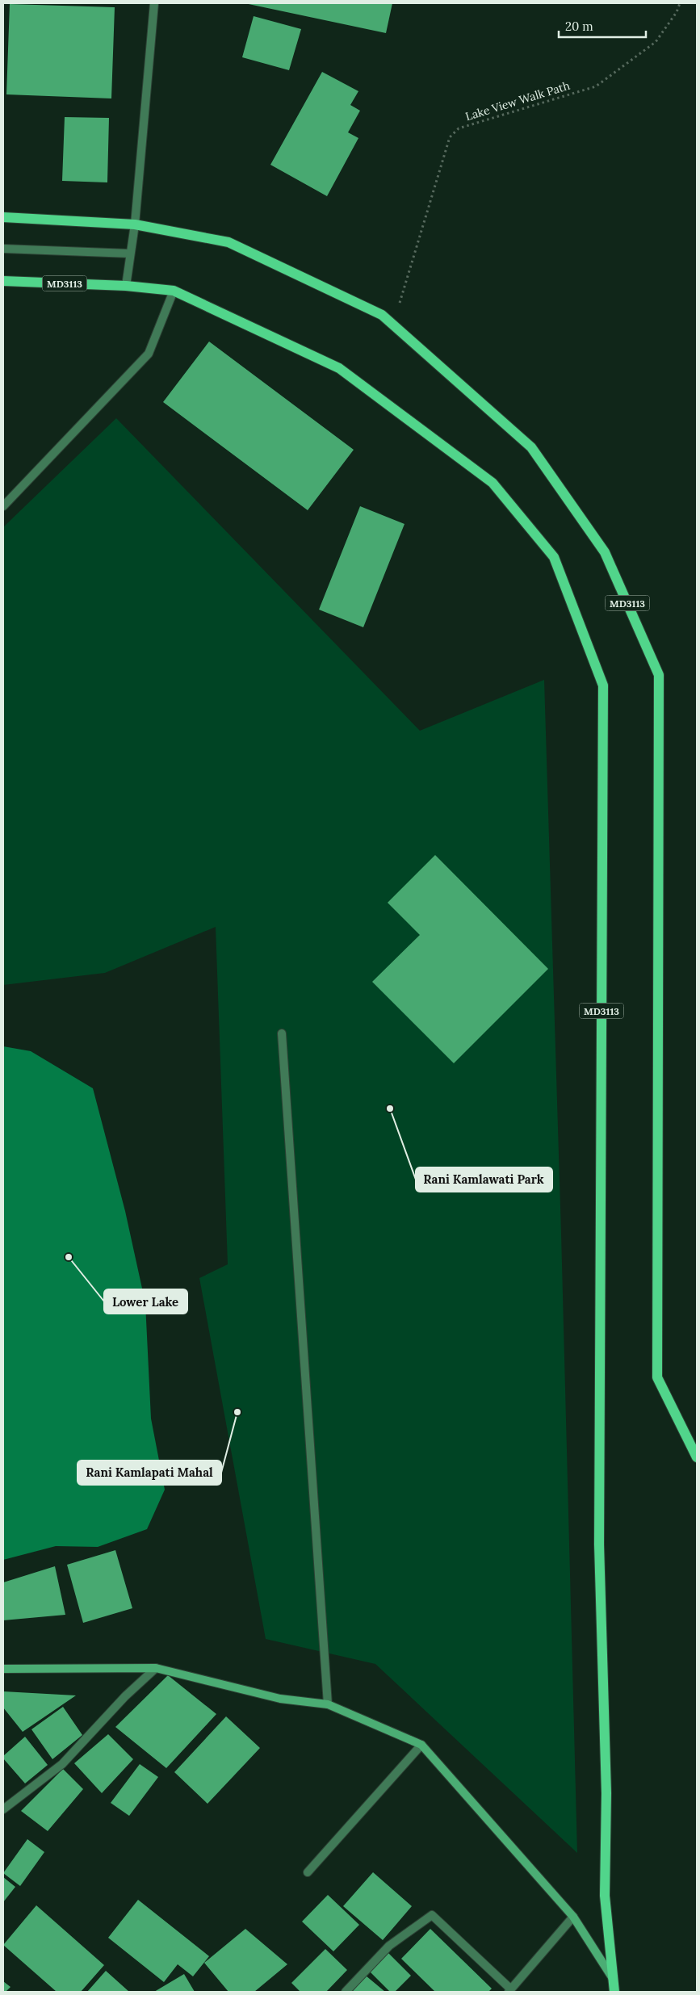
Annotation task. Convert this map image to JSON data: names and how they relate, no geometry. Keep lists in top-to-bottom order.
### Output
{
  "streets": {
    "main road": ["MD3113"],
    "path": ["Lake View Walk Path"]
  },
  "crossings": [
    ["Lake View Walk Path", "MD3113"]
  ],
  "places": ["Rani Kamlawati Park", "Lower Lake", "Rani Kamlapati Mahal"],
  "scale_bar": "20 m"
}
